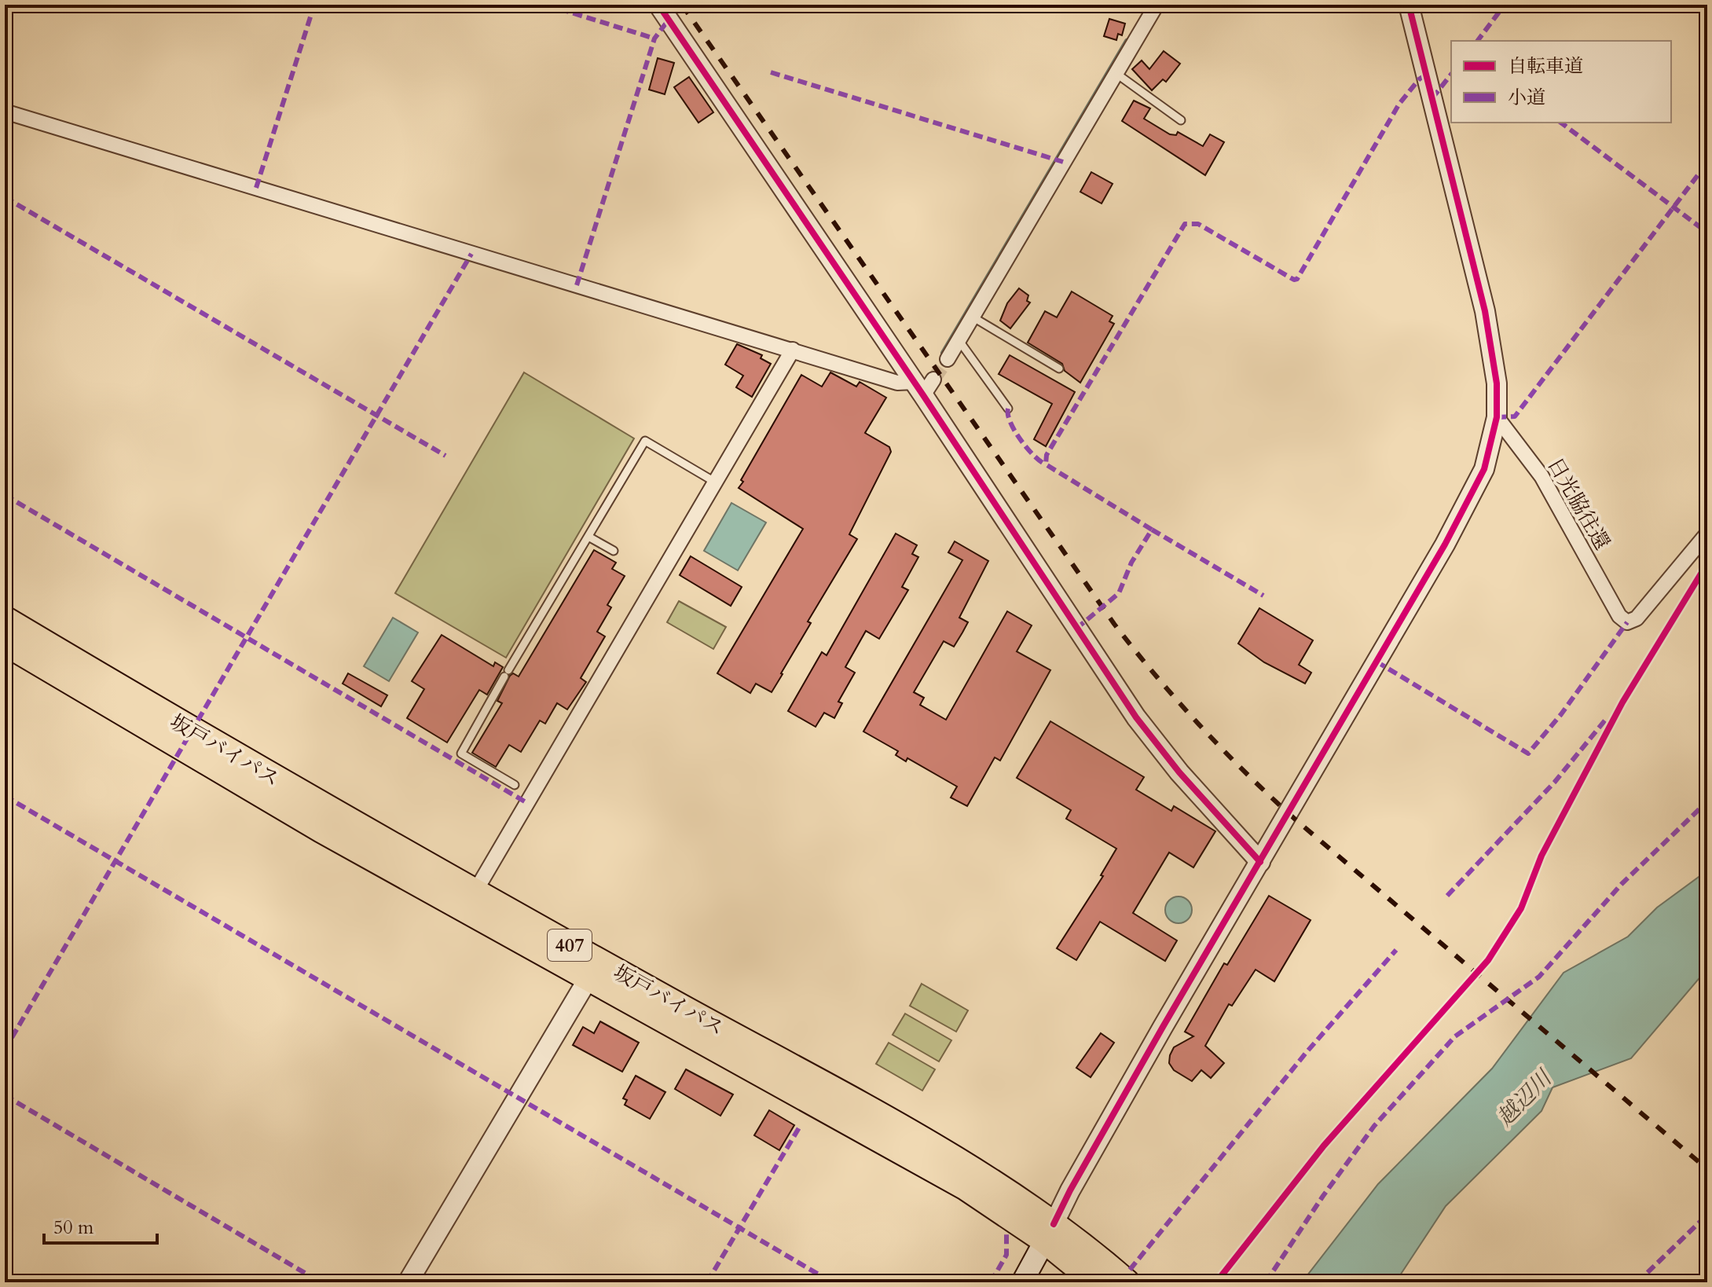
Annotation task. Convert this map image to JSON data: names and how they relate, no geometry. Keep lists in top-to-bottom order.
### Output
{
  "streets": {
    "highway": ["坂戸バイパス", "407"],
    "street": ["日光脇往還"]
  },
  "water": ["越辺川"],
  "legend": ["自転車道", "小道"],
  "scale_bar": "50 m"
}
